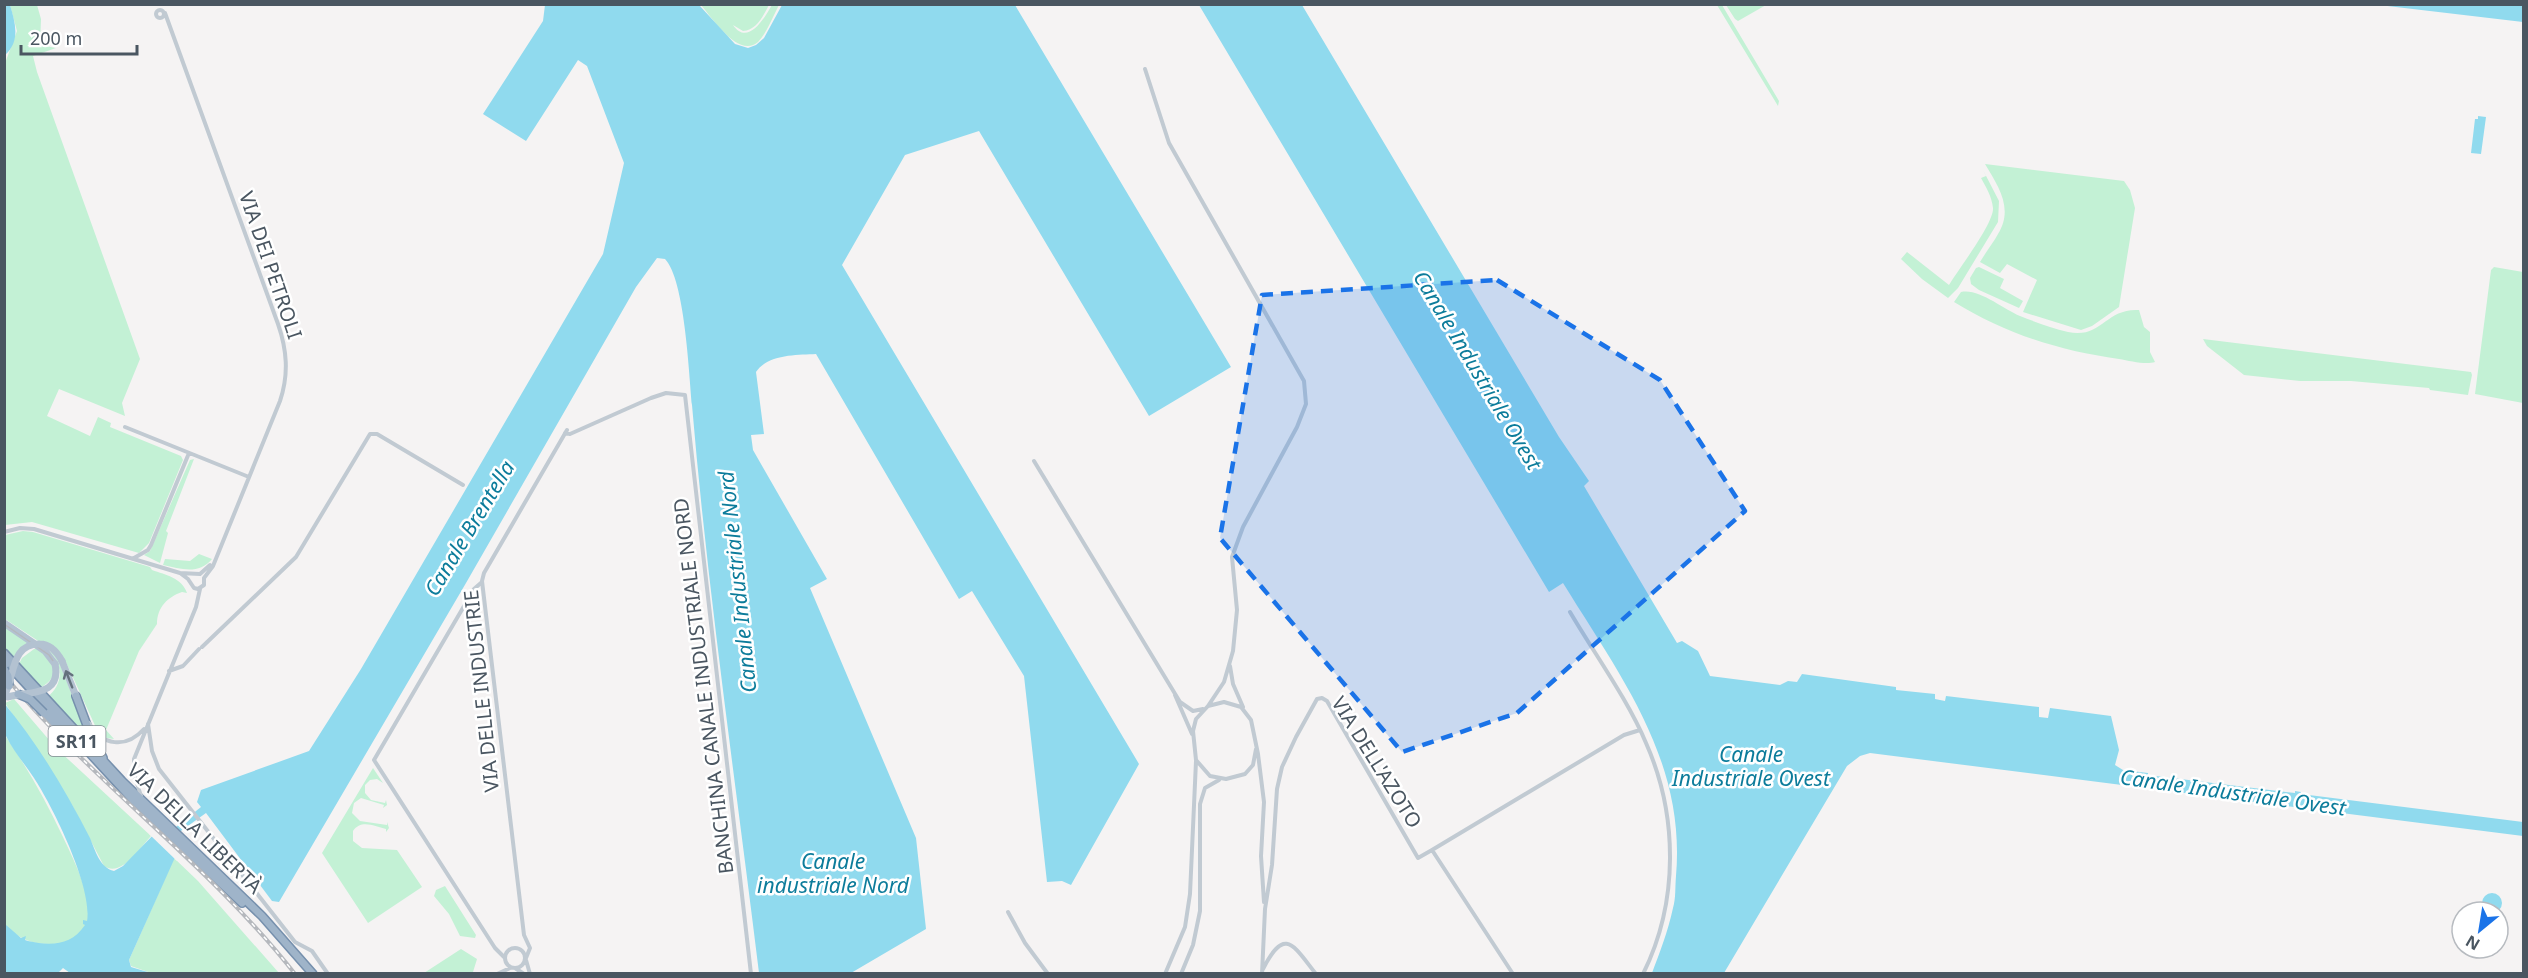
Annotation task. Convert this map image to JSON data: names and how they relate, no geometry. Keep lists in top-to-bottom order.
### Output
{
  "streets": {
    "highway": ["SR11", "VIA DELLA LIBERTÀ"],
    "street": [
      "VIA DEI PETROLI",
      "BANCHINA CANALE INDUSTRIALE NORD",
      "VIA DELLE INDUSTRIE",
      "VIA DELL'AZOTO"
    ]
  },
  "crossings": [
    ["BANCHINA CANALE INDUSTRIALE NORD", "VIA DELLE INDUSTRIE"]
  ],
  "water": [
    "Canale Industriale Ovest",
    "Canale Brentella",
    "Canale Industriale Nord",
    "Canale industriale Nord"
  ],
  "scale_bar": "200 m",
  "north": "bottom left"
}
